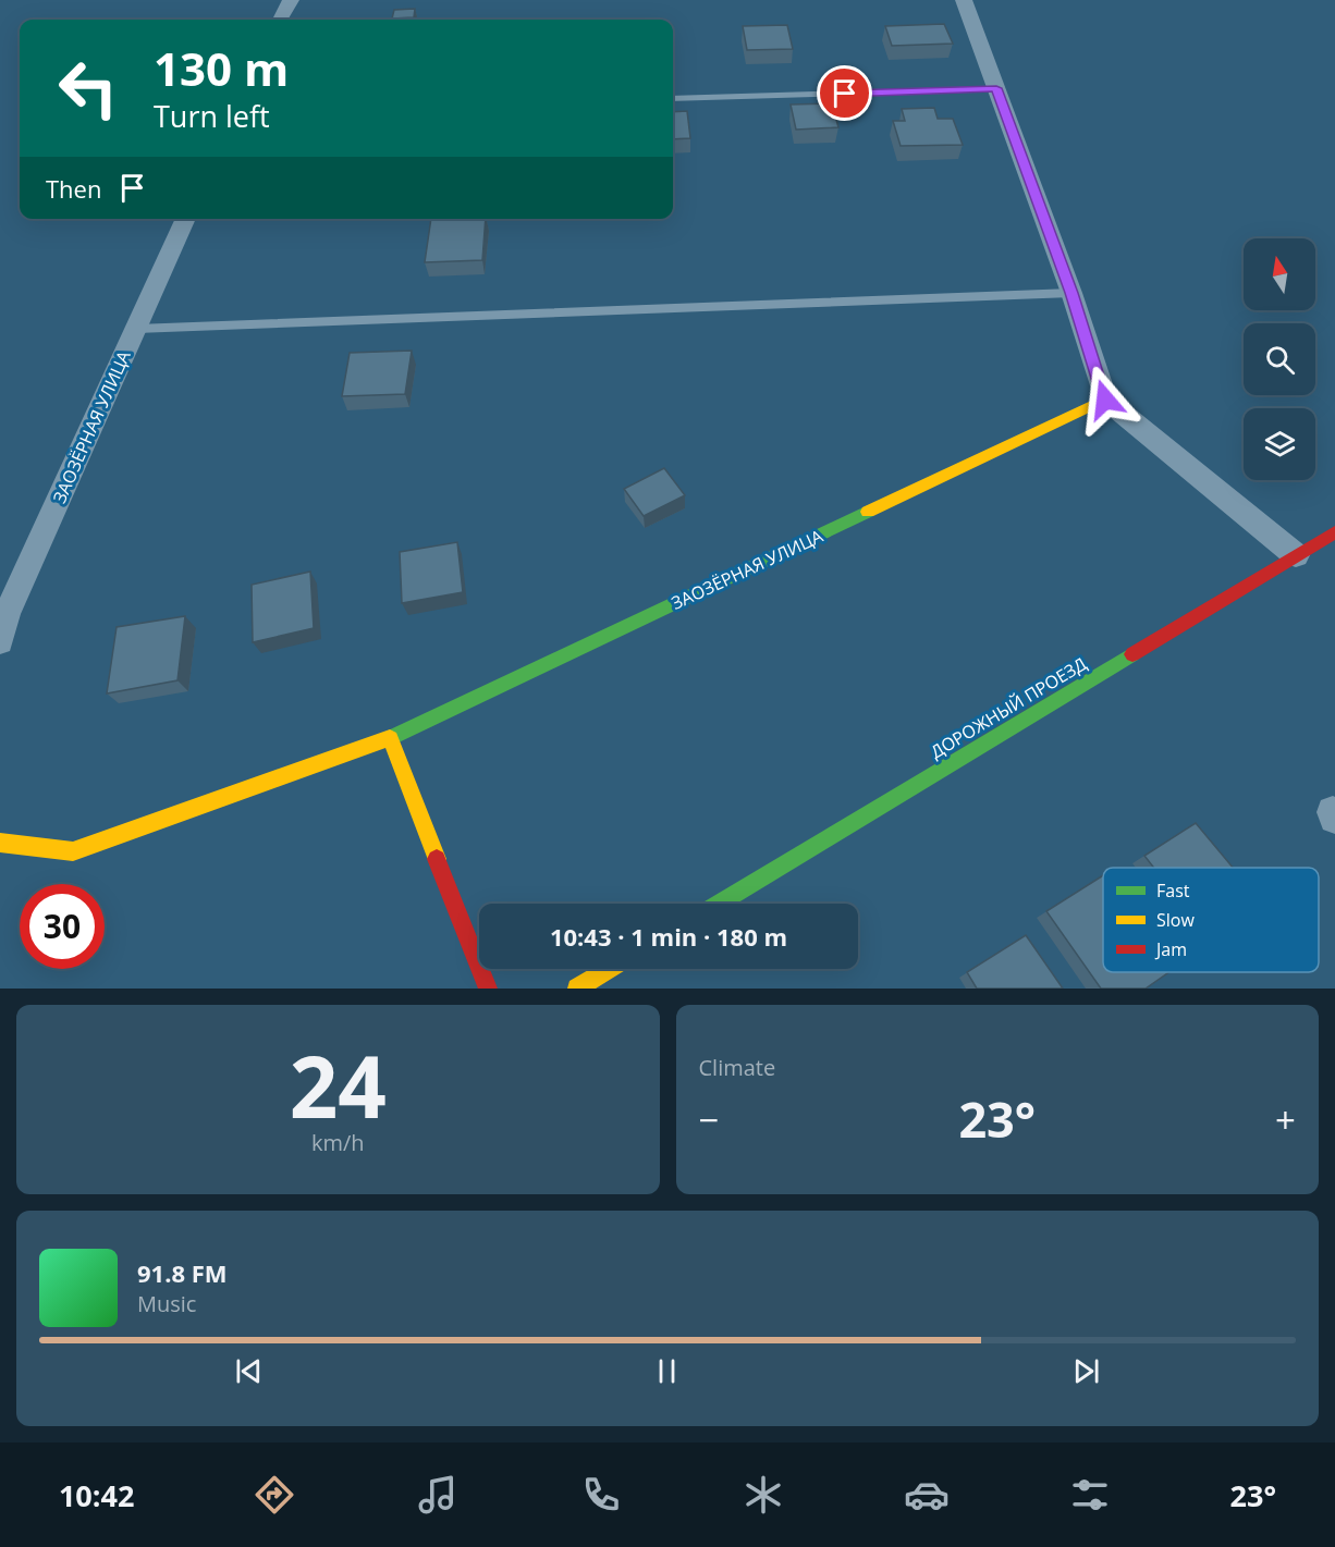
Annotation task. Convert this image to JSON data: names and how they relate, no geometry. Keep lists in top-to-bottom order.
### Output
{
  "streets": {
    "main road": ["ЗАОЗЁРНАЯ УЛИЦА", "ДОРОЖНЫЙ ПРОЕЗД"]
  },
  "legend": ["Fast", "Slow", "Jam"],
  "north": "top",
  "page": {
    "turn": ["130 m", "Turn left"],
    "then": "Then",
    "limit": "30",
    "trip": "10:43 · 1 min · 180 m",
    "tile": [
      ["24", "km/h"],
      "Climate"
    ],
    "heat": ["−", "23°", "+"],
    "song": ["91.8 FM", "Music"],
    "tabs": ["10:42", "23°"]
  }
}
